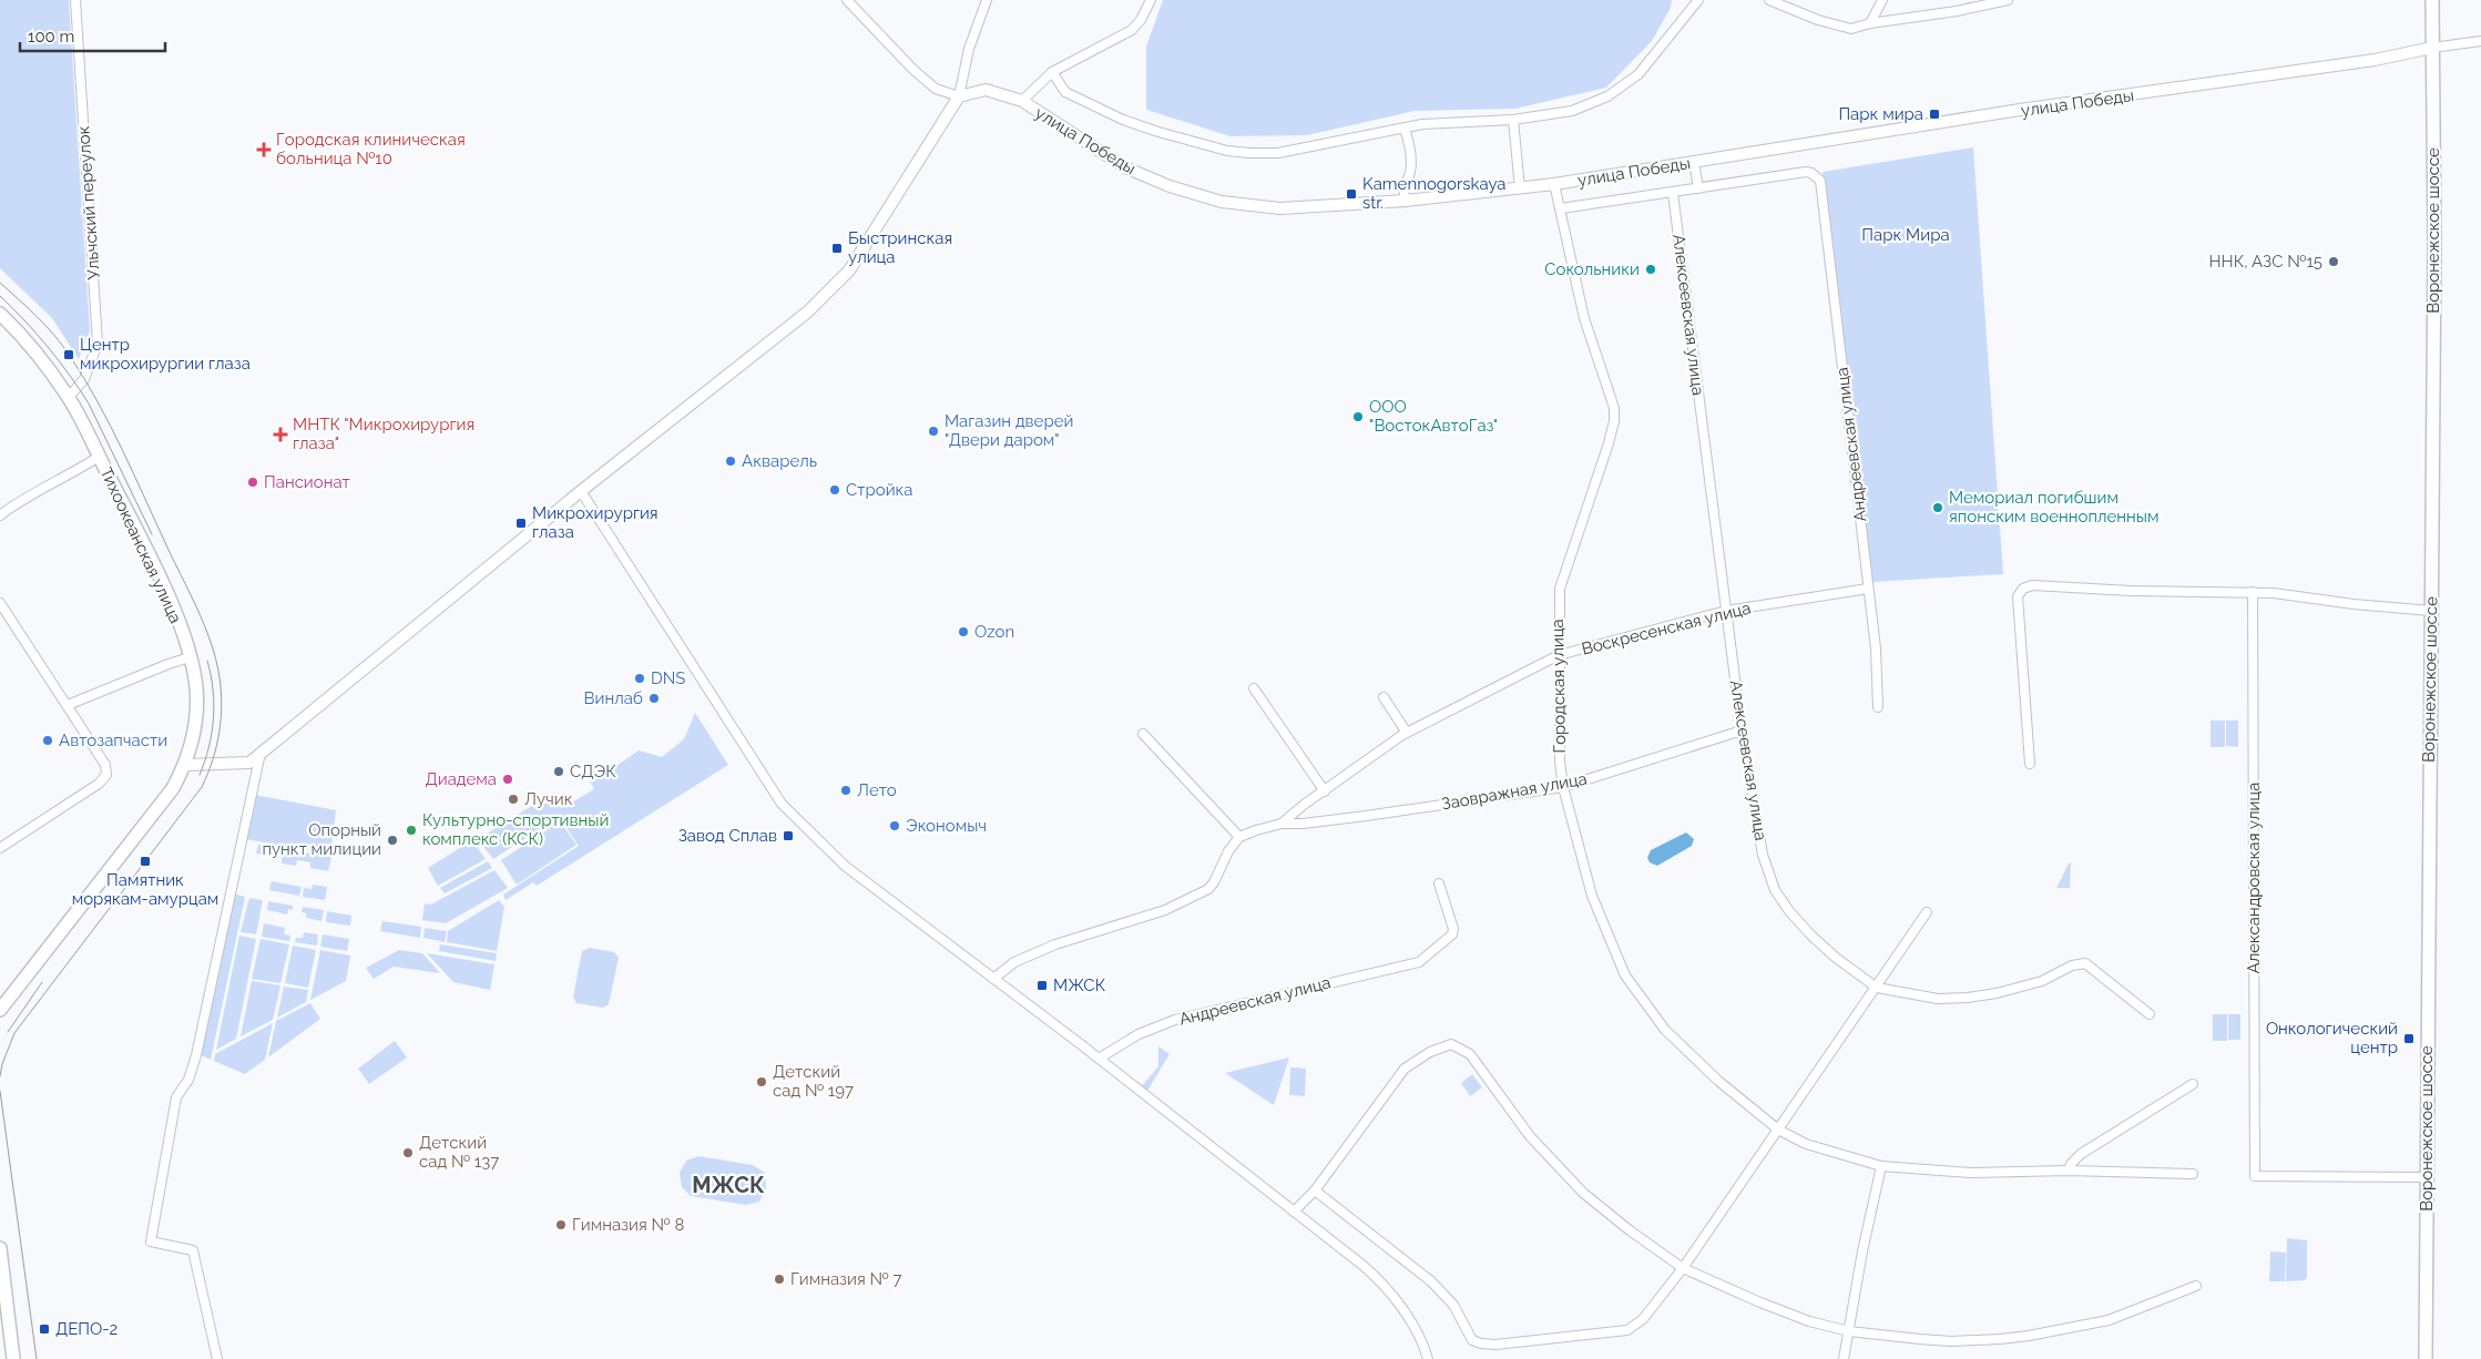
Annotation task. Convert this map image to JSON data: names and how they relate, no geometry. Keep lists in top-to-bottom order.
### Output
{
  "streets": {
    "main road": ["Воронежское шоссе", "Тихоокеанская улица"],
    "street": [
      "улица Победы",
      "Ульчский переулок",
      "Алексеевская улица",
      "Андреевская улица",
      "Воскресенская улица",
      "Городская улица",
      "Заовражная улица",
      "Александровская улица"
    ]
  },
  "crossings": [
    ["улица Победы", "Воронежское шоссе"],
    ["улица Победы", "Городская улица"],
    ["Ульчский переулок", "Тихоокеанская улица"],
    ["Воронежское шоссе", "Александровская улица"],
    ["Алексеевская улица", "Воскресенская улица"],
    ["Алексеевская улица", "Заовражная улица"],
    ["Андреевская улица", "Воскресенская улица"],
    ["Воскресенская улица", "Городская улица"],
    ["Воскресенская улица", "Заовражная улица"],
    ["Городская улица", "Заовражная улица"]
  ],
  "districts": ["МЖСК"],
  "parks": ["Парк Мира"],
  "places": {
    "transit": [
      "Парк мира",
      "Kamennogorskaya str.",
      "Быстринская улица",
      "Центр микрохирургии глаза",
      "Микрохирургия глаза",
      "Завод Сплав",
      "Памятник морякам-амурцам",
      "МЖСК",
      "Онкологический центр",
      "ДЕПО-2"
    ],
    "health": ["Городская клиническая больница №10", "МНТК \"Микрохирургия глаза\""],
    "other": [
      "ННК, АЗС №15",
      "Сокольники",
      "ООО \"ВостокАвтоГаз\"",
      "Магазин дверей \"Двери даром\"",
      "Акварель",
      "Пансионат",
      "Стройка",
      "Мемориал погибшим японским военнопленным",
      "Ozon",
      "DNS",
      "Винлаб",
      "Автозапчасти",
      "СДЭК",
      "Диадема",
      "Лето",
      "Лучик",
      "Экономыч",
      "Культурно-спортивный комплекс (КСК)",
      "Опорный пункт милиции",
      "Детский сад № 197",
      "Детский сад № 137",
      "Гимназия № 8",
      "Гимназия № 7"
    ]
  },
  "scale_bar": "100 m"
}
